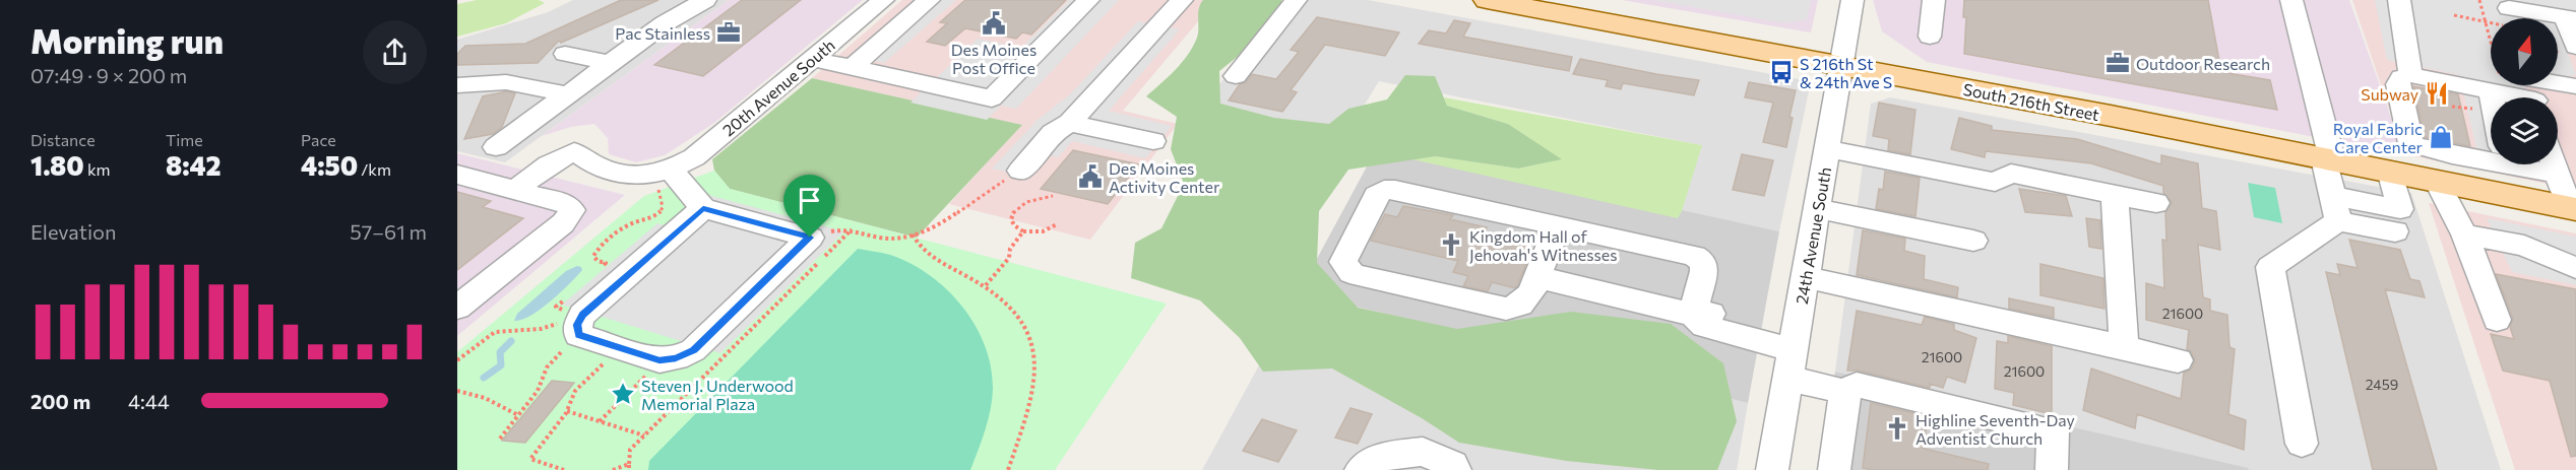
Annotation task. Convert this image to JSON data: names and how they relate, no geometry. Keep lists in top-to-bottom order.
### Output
{
  "streets": {
    "main road": ["South 216th Street"],
    "street": ["20th Avenue South", "24th Avenue South"]
  },
  "crossings": [
    ["South 216th Street", "24th Avenue South"]
  ],
  "places": {
    "public building": ["Des Moines Post Office", "Des Moines Activity Center"],
    "office": ["Pac Stainless", "Outdoor Research"],
    "bus stop": ["S 216th St & 24th Ave S"],
    "restaurant": ["Subway"],
    "shop": ["Royal Fabric Care Center"],
    "church": ["Kingdom Hall of Jehovah's Witnesses", "Highline Seventh-Day Adventist Church"],
    "place": ["Steven J. Underwood Memorial Plaza"]
  },
  "house_numbers": [
    "21600",
    "21600",
    "21600",
    "2459"
  ],
  "north": "top",
  "page": {
    "heading": ["Morning run", "07:49 · 9 × 200 m"],
    "stats": [
      ["Distance", "1.80 km"],
      ["Time", "8:42"],
      ["Pace", "4:50 /km"]
    ],
    "chart": ["Elevation", "57–61 m"],
    "list": [
      {
        "name": "200 m",
        "note": "4:44"
      }
    ]
  }
}
